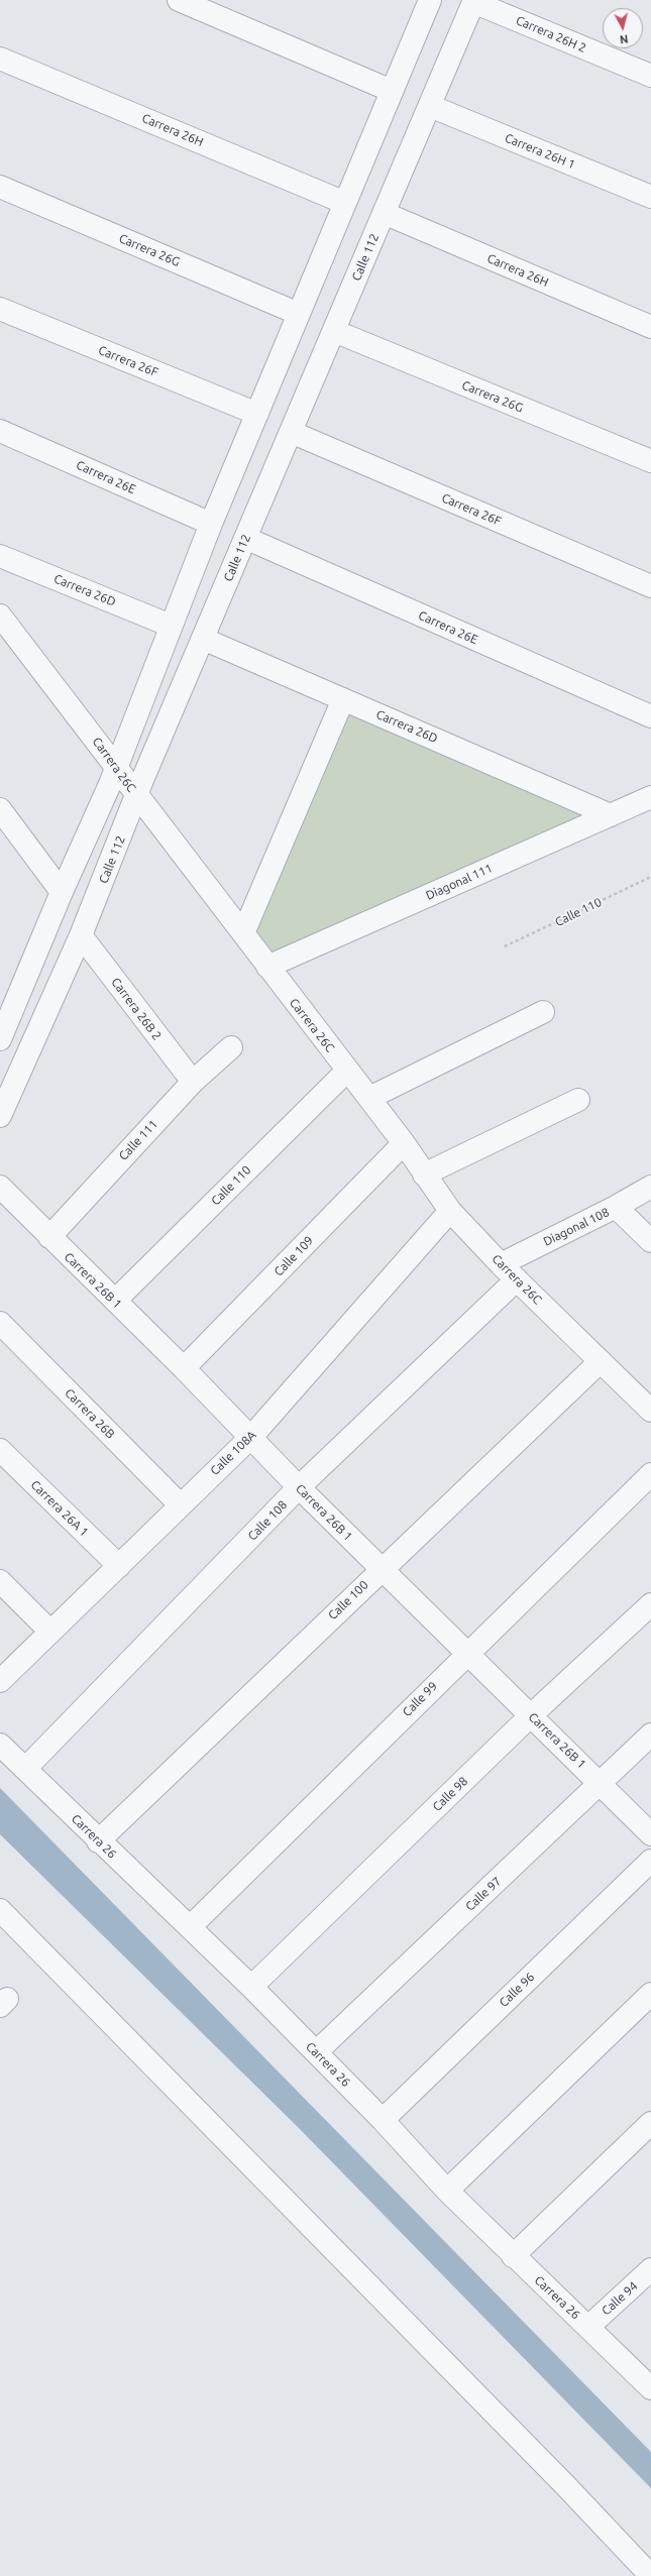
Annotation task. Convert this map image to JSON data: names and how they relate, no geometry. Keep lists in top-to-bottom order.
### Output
{
  "streets": {
    "street": [
      "Carrera 26H 2",
      "Carrera 26H",
      "Carrera 26H 1",
      "Carrera 26G",
      "Calle 112",
      "Carrera 26F",
      "Carrera 26E",
      "Carrera 26D",
      "Carrera 26C",
      "Diagonal 111",
      "Calle 110",
      "Carrera 26B 2",
      "Calle 111",
      "Diagonal 108",
      "Calle 109",
      "Carrera 26B 1",
      "Carrera 26B",
      "Calle 108A",
      "Carrera 26A 1",
      "Calle 108",
      "Calle 100",
      "Calle 99",
      "Calle 98",
      "Carrera 26",
      "Calle 97",
      "Calle 96",
      "Calle 94"
    ]
  },
  "crossings": [
    ["Carrera 26H 2", "Calle 112"],
    ["Carrera 26H", "Calle 112"],
    ["Carrera 26H 1", "Calle 112"],
    ["Carrera 26G", "Calle 112"],
    ["Calle 112", "Carrera 26F"],
    ["Calle 112", "Carrera 26E"],
    ["Calle 112", "Carrera 26D"],
    ["Calle 112", "Carrera 26C"],
    ["Calle 112", "Carrera 26B 2"],
    ["Carrera 26D", "Diagonal 111"],
    ["Carrera 26C", "Diagonal 111"],
    ["Carrera 26C", "Calle 110"],
    ["Carrera 26C", "Diagonal 108"],
    ["Carrera 26C", "Calle 109"],
    ["Carrera 26C", "Calle 108A"],
    ["Carrera 26C", "Calle 108"],
    ["Carrera 26C", "Calle 100"],
    ["Calle 110", "Carrera 26B 1"],
    ["Carrera 26B 2", "Calle 111"],
    ["Calle 111", "Carrera 26B 1"],
    ["Calle 109", "Carrera 26B 1"],
    ["Carrera 26B 1", "Calle 108A"],
    ["Carrera 26B 1", "Calle 108"],
    ["Carrera 26B 1", "Calle 100"],
    ["Carrera 26B 1", "Calle 99"],
    ["Carrera 26B 1", "Calle 98"],
    ["Carrera 26B 1", "Calle 97"],
    ["Carrera 26B", "Calle 108A"],
    ["Calle 108A", "Carrera 26A 1"],
    ["Calle 108", "Carrera 26"],
    ["Calle 100", "Carrera 26"],
    ["Calle 99", "Carrera 26"],
    ["Calle 98", "Carrera 26"],
    ["Carrera 26", "Calle 97"],
    ["Carrera 26", "Calle 96"],
    ["Carrera 26", "Calle 94"]
  ],
  "north": "bottom"
}
